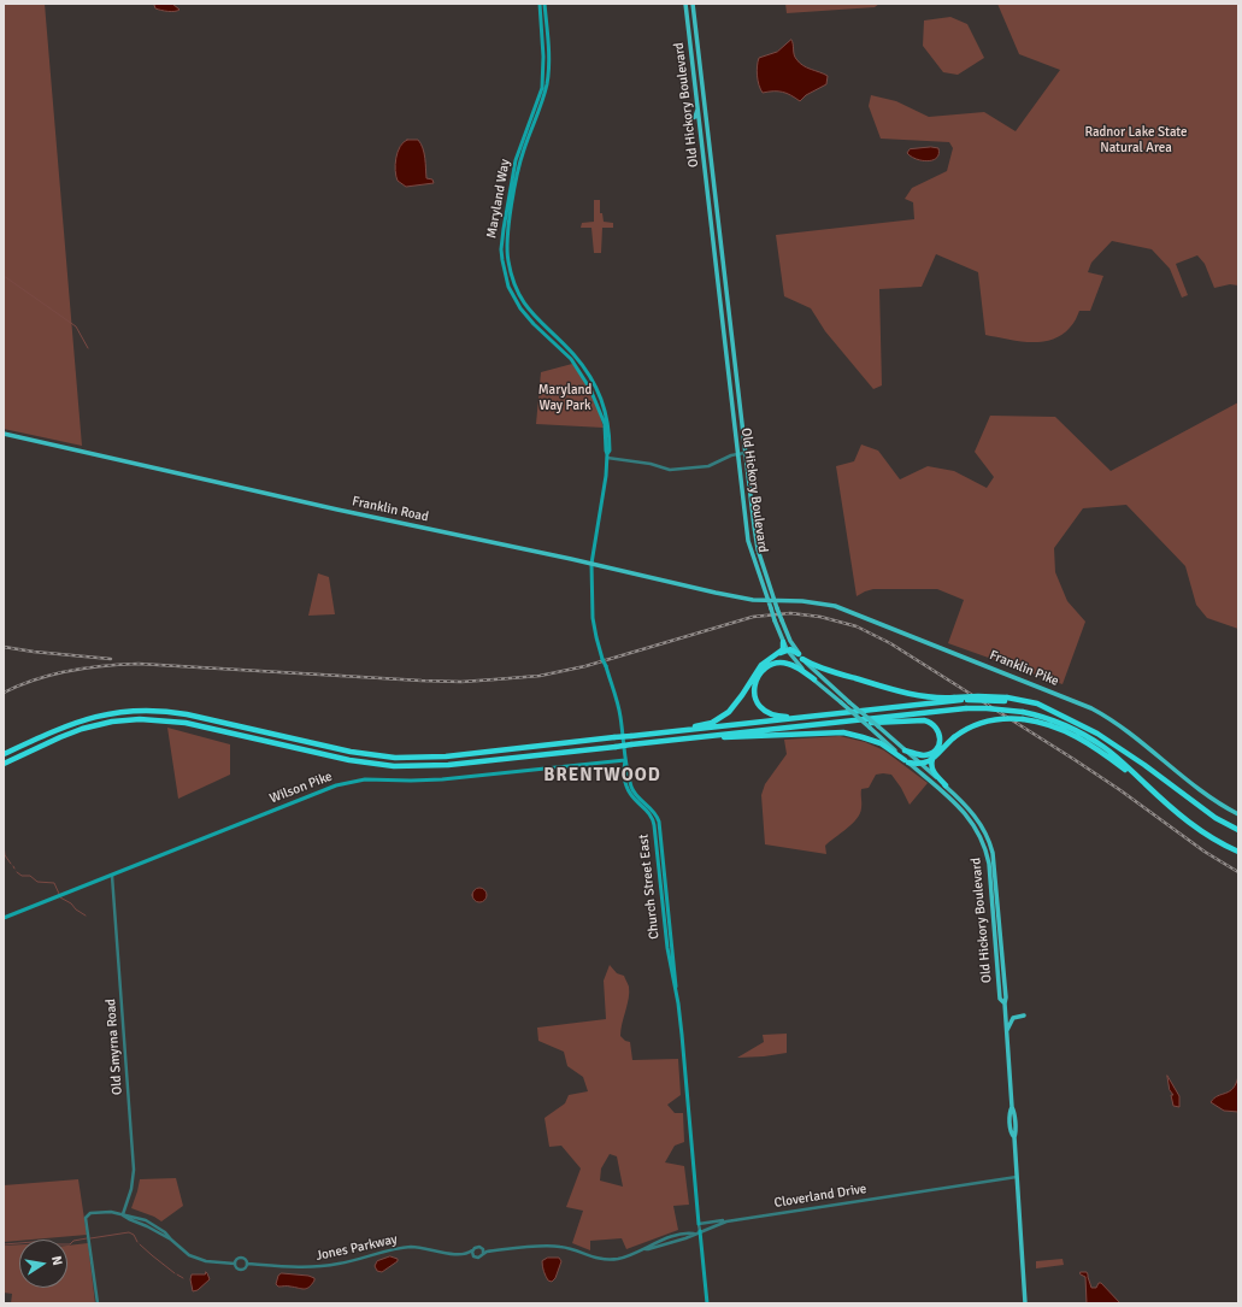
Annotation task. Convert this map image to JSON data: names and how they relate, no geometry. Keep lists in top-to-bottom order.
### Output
{
  "streets": {
    "main road": [
      "Old Hickory Boulevard",
      "Maryland Way",
      "Franklin Road",
      "Franklin Pike",
      "Wilson Pike",
      "Church Street East"
    ],
    "street": ["Old Smyrna Road", "Cloverland Drive", "Jones Parkway"]
  },
  "crossings": [
    ["Old Hickory Boulevard", "Franklin Road"],
    ["Old Hickory Boulevard", "Franklin Pike"],
    ["Old Hickory Boulevard", "Cloverland Drive"],
    ["Maryland Way", "Franklin Road"],
    ["Maryland Way", "Church Street East"],
    ["Franklin Road", "Franklin Pike"],
    ["Franklin Road", "Church Street East"],
    ["Wilson Pike", "Church Street East"],
    ["Wilson Pike", "Old Smyrna Road"],
    ["Church Street East", "Cloverland Drive"]
  ],
  "districts": ["BRENTWOOD"],
  "parks": ["Radnor Lake State Natural Area", "Maryland Way Park"],
  "north": "right"
}
